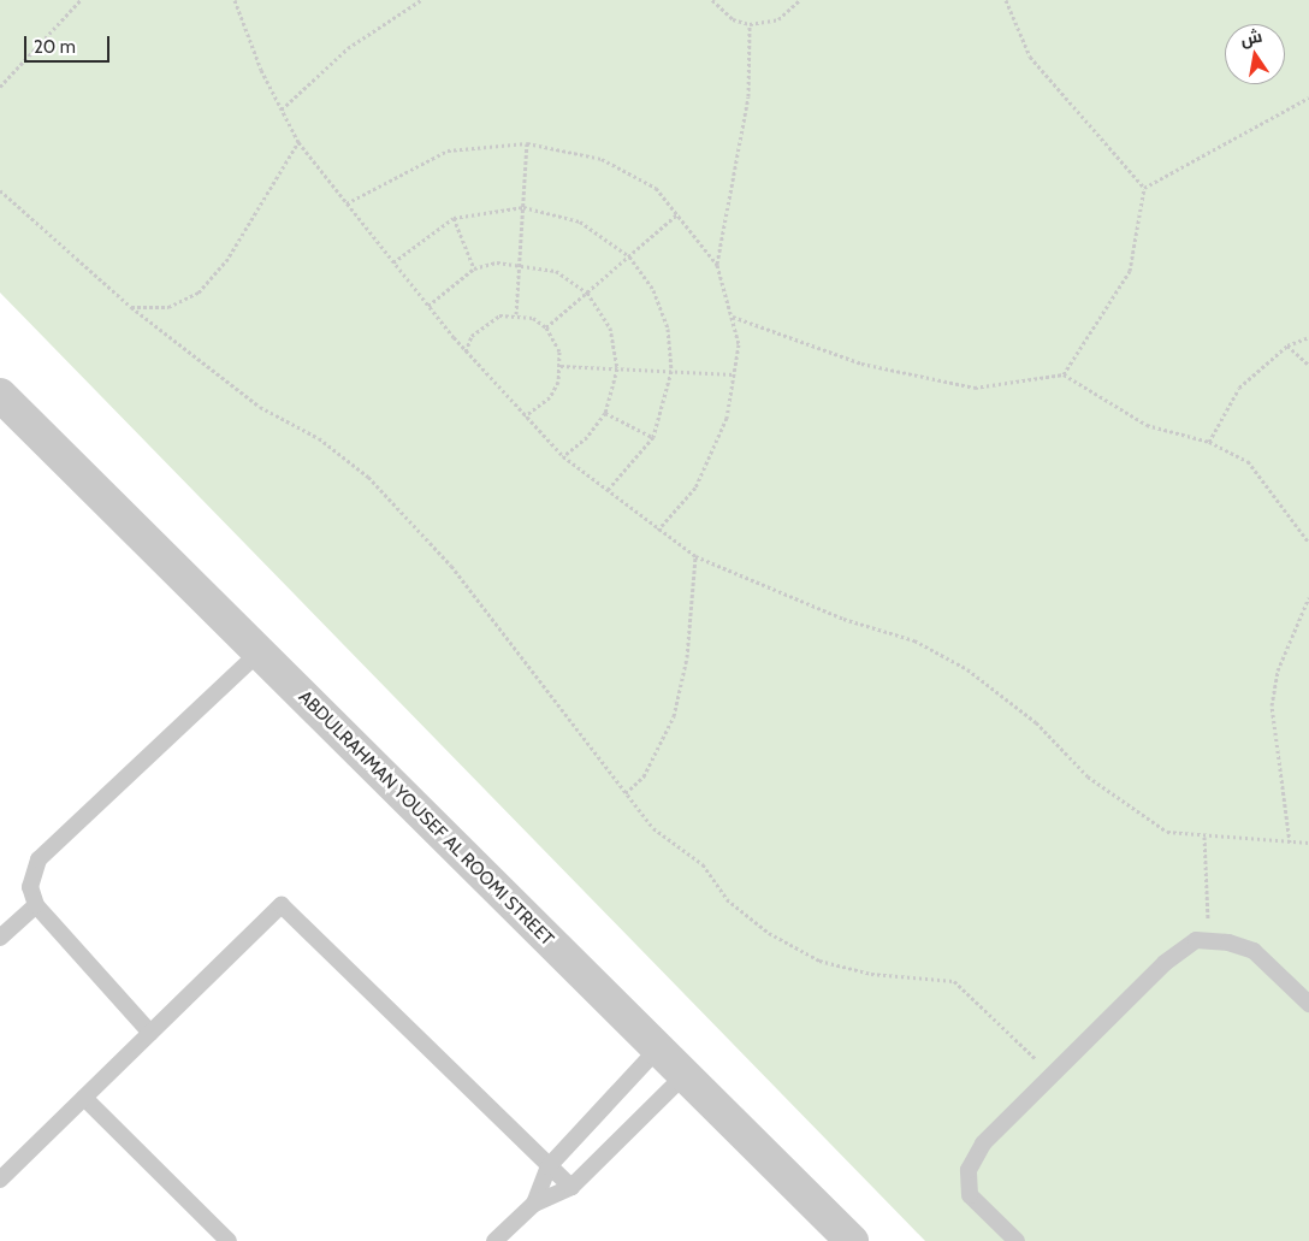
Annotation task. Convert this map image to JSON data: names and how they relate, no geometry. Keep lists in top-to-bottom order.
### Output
{
  "streets": {
    "street": ["ABDULRAHMAN YOUSEF AL ROOMI STREET"]
  },
  "scale_bar": "20 m",
  "north": "top"
}
